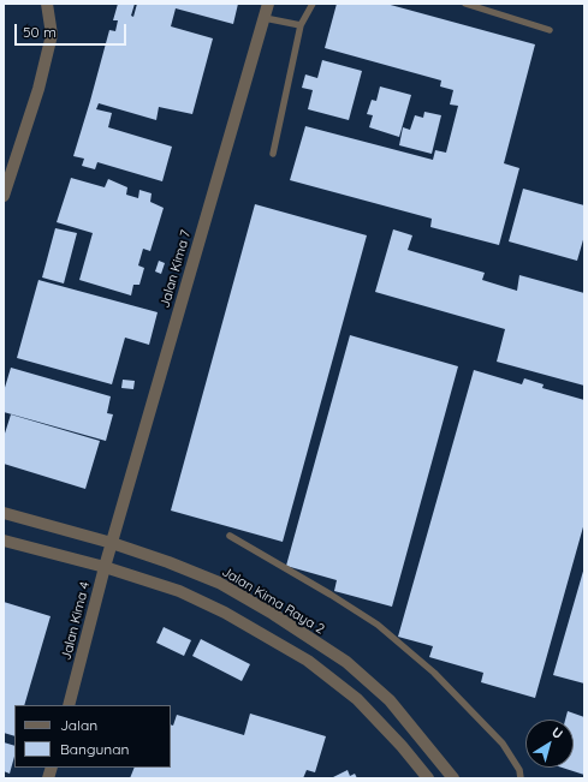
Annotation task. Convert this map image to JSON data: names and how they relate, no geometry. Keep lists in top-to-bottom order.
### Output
{
  "streets": {
    "street": ["Jalan Kima 7", "Jalan Kima Raya 2", "Jalan Kima 4"]
  },
  "crossings": [
    ["Jalan Kima 7", "Jalan Kima Raya 2"],
    ["Jalan Kima 7", "Jalan Kima 4"],
    ["Jalan Kima Raya 2", "Jalan Kima 4"]
  ],
  "legend": ["Jalan", "Bangunan"],
  "scale_bar": "50 m",
  "north": "top right"
}
